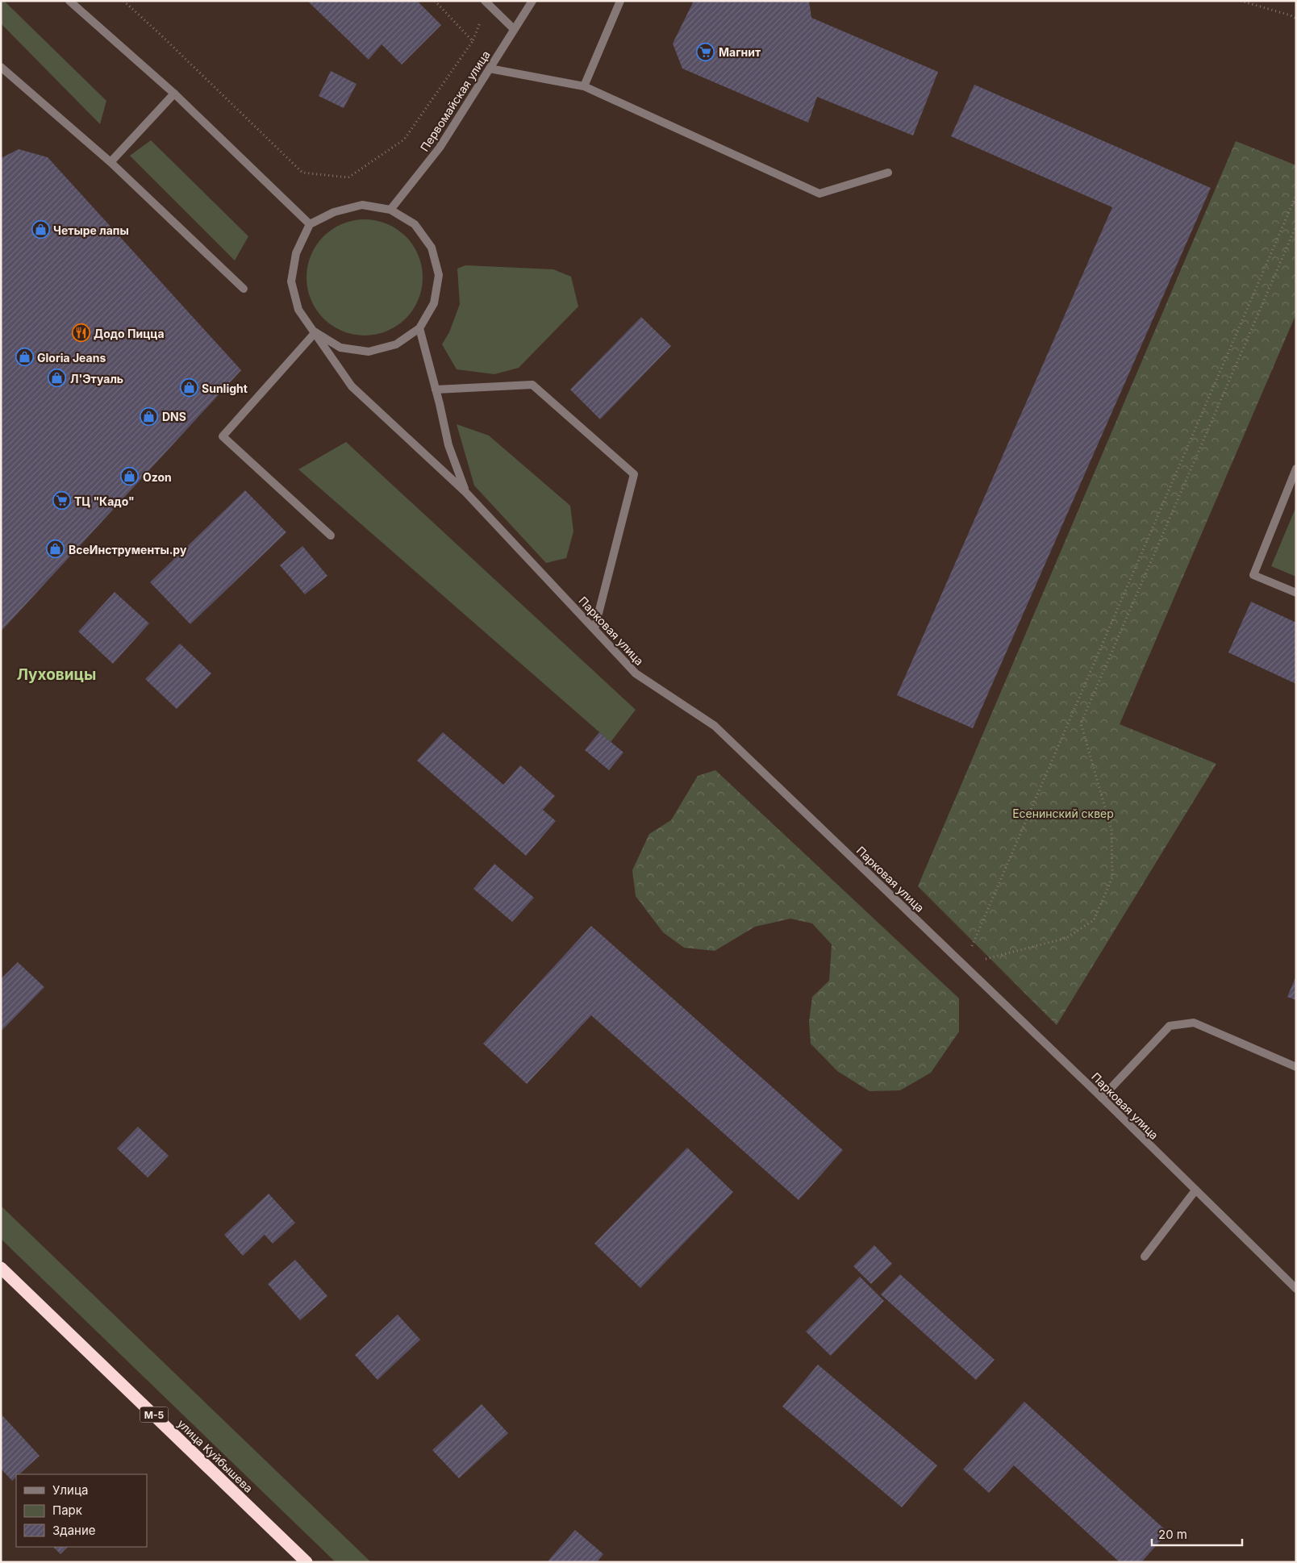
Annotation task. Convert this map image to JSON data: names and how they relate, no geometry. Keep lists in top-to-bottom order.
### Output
{
  "streets": {
    "highway": ["М-5", "улица Куйбышева"],
    "street": ["Первомайская улица", "Парковая улица"]
  },
  "districts": ["Луховицы"],
  "parks": ["Есенинский сквер"],
  "places": {
    "supermarket": ["Магнит", "ТЦ \"Кадо\""],
    "shop": [
      "Четыре лапы",
      "Gloria Jeans",
      "Л'Этуаль",
      "Sunlight",
      "DNS",
      "Ozon",
      "ВсеИнструменты.ру"
    ],
    "restaurant": ["Додо Пицца"]
  },
  "legend": ["Улица", "Парк", "Здание"],
  "scale_bar": "20 m"
}
